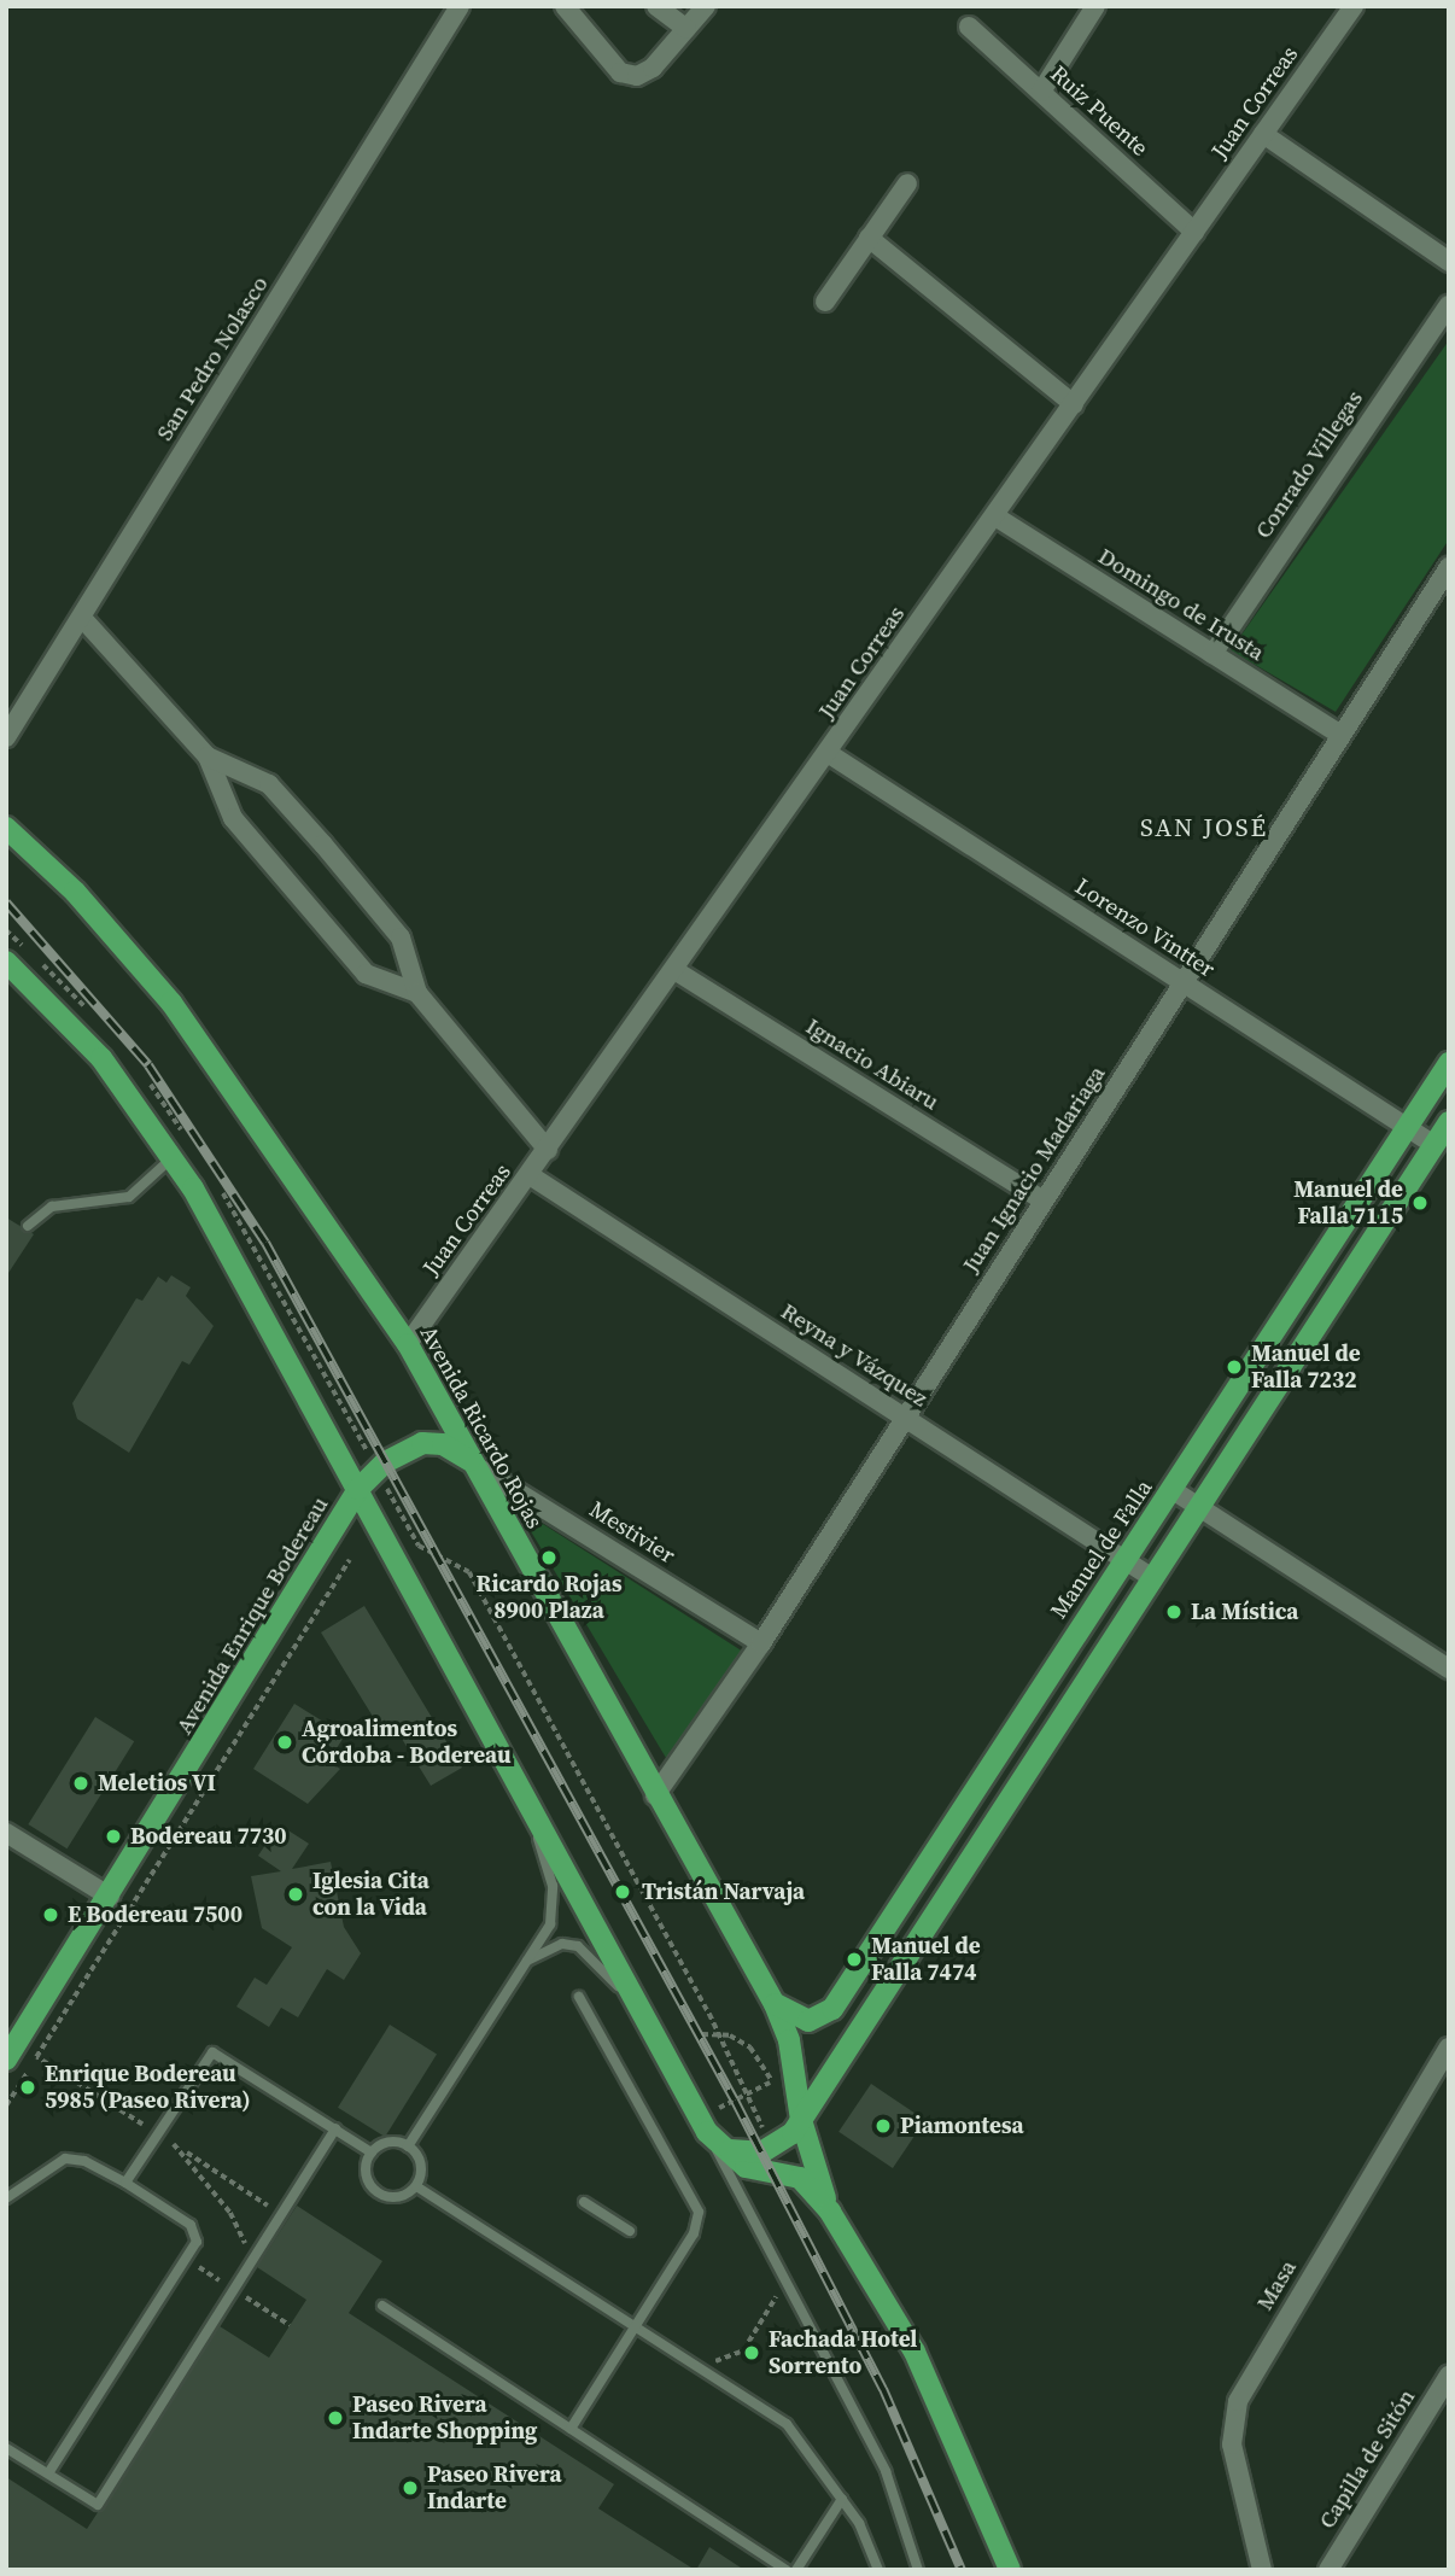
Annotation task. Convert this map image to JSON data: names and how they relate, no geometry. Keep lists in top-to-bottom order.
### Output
{
  "streets": {
    "main road": ["Avenida Ricardo Rojas", "Manuel de Falla", "Avenida Enrique Bodereau"],
    "street": [
      "Juan Correas",
      "Ruiz Puente",
      "San Pedro Nolasco",
      "Conrado Villegas",
      "Domingo de Irusta",
      "Lorenzo Vintter",
      "Ignacio Abiaru",
      "Juan Ignacio Madariaga",
      "Reyna y Vázquez",
      "Mestivier",
      "Masa",
      "Capilla de Sitón"
    ]
  },
  "crossings": [
    ["Juan Correas", "Ruiz Puente"],
    ["Juan Correas", "Domingo de Irusta"],
    ["Juan Correas", "Lorenzo Vintter"],
    ["Juan Correas", "Ignacio Abiaru"],
    ["Juan Correas", "Reyna y Vázquez"],
    ["Juan Correas", "Avenida Ricardo Rojas"],
    ["Conrado Villegas", "Domingo de Irusta"],
    ["Domingo de Irusta", "Juan Ignacio Madariaga"],
    ["Lorenzo Vintter", "Juan Ignacio Madariaga"],
    ["Lorenzo Vintter", "Manuel de Falla"],
    ["Ignacio Abiaru", "Juan Ignacio Madariaga"],
    ["Juan Ignacio Madariaga", "Reyna y Vázquez"],
    ["Juan Ignacio Madariaga", "Avenida Ricardo Rojas"],
    ["Juan Ignacio Madariaga", "Mestivier"],
    ["Reyna y Vázquez", "Manuel de Falla"],
    ["Avenida Ricardo Rojas", "Mestivier"],
    ["Avenida Ricardo Rojas", "Manuel de Falla"],
    ["Avenida Ricardo Rojas", "Avenida Enrique Bodereau"],
    ["Mestivier", "Avenida Enrique Bodereau"]
  ],
  "districts": ["SAN JOSÉ"],
  "places": [
    "Manuel de Falla 7115",
    "Manuel de Falla 7232",
    "Ricardo Rojas 8900 Plaza",
    "La Mística",
    "Agroalimentos Córdoba - Bodereau",
    "Meletios VI",
    "Bodereau 7730",
    "Tristán Narvaja",
    "Iglesia Cita con la Vida",
    "E Bodereau 7500",
    "Manuel de Falla 7474",
    "Enrique Bodereau 5985 (Paseo Rivera)",
    "Piamontesa",
    "Fachada Hotel Sorrento",
    "Paseo Rivera Indarte Shopping",
    "Paseo Rivera Indarte"
  ]
}
